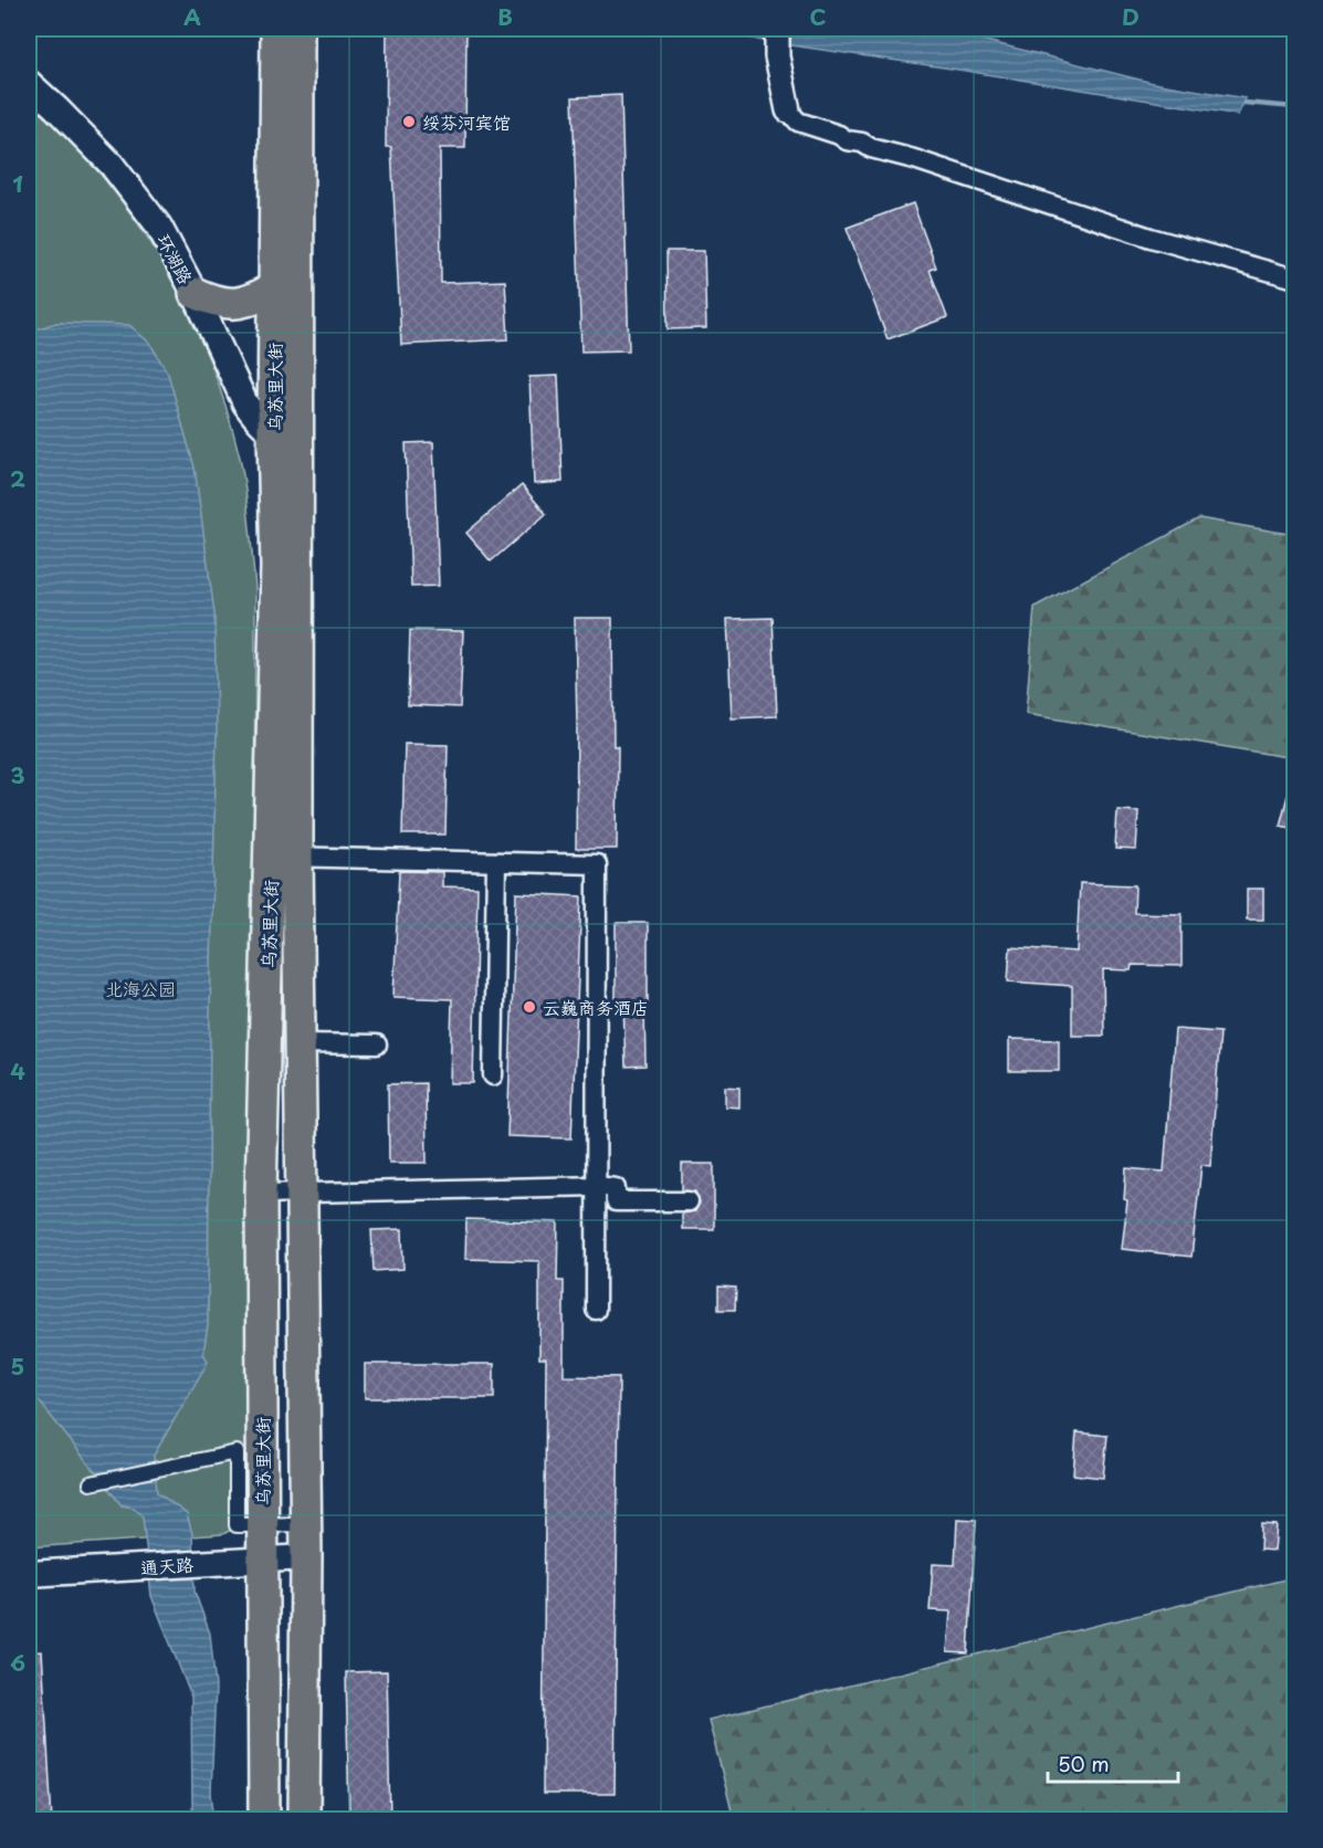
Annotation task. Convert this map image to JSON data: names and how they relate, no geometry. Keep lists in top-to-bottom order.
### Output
{
  "streets": {
    "highway": ["乌苏里大街"],
    "main road": ["环湖路", "通天路"]
  },
  "crossings": [
    ["环湖路", "乌苏里大街"],
    ["乌苏里大街", "通天路"]
  ],
  "parks": ["北海公园"],
  "places": ["绥芬河宾馆", "云巍商务酒店"],
  "scale_bar": "50 m",
  "grid": {
    "columns": [
      "A",
      "B",
      "C",
      "D"
    ],
    "rows": [
      "1",
      "2",
      "3",
      "4",
      "5",
      "6"
    ]
  }
}
